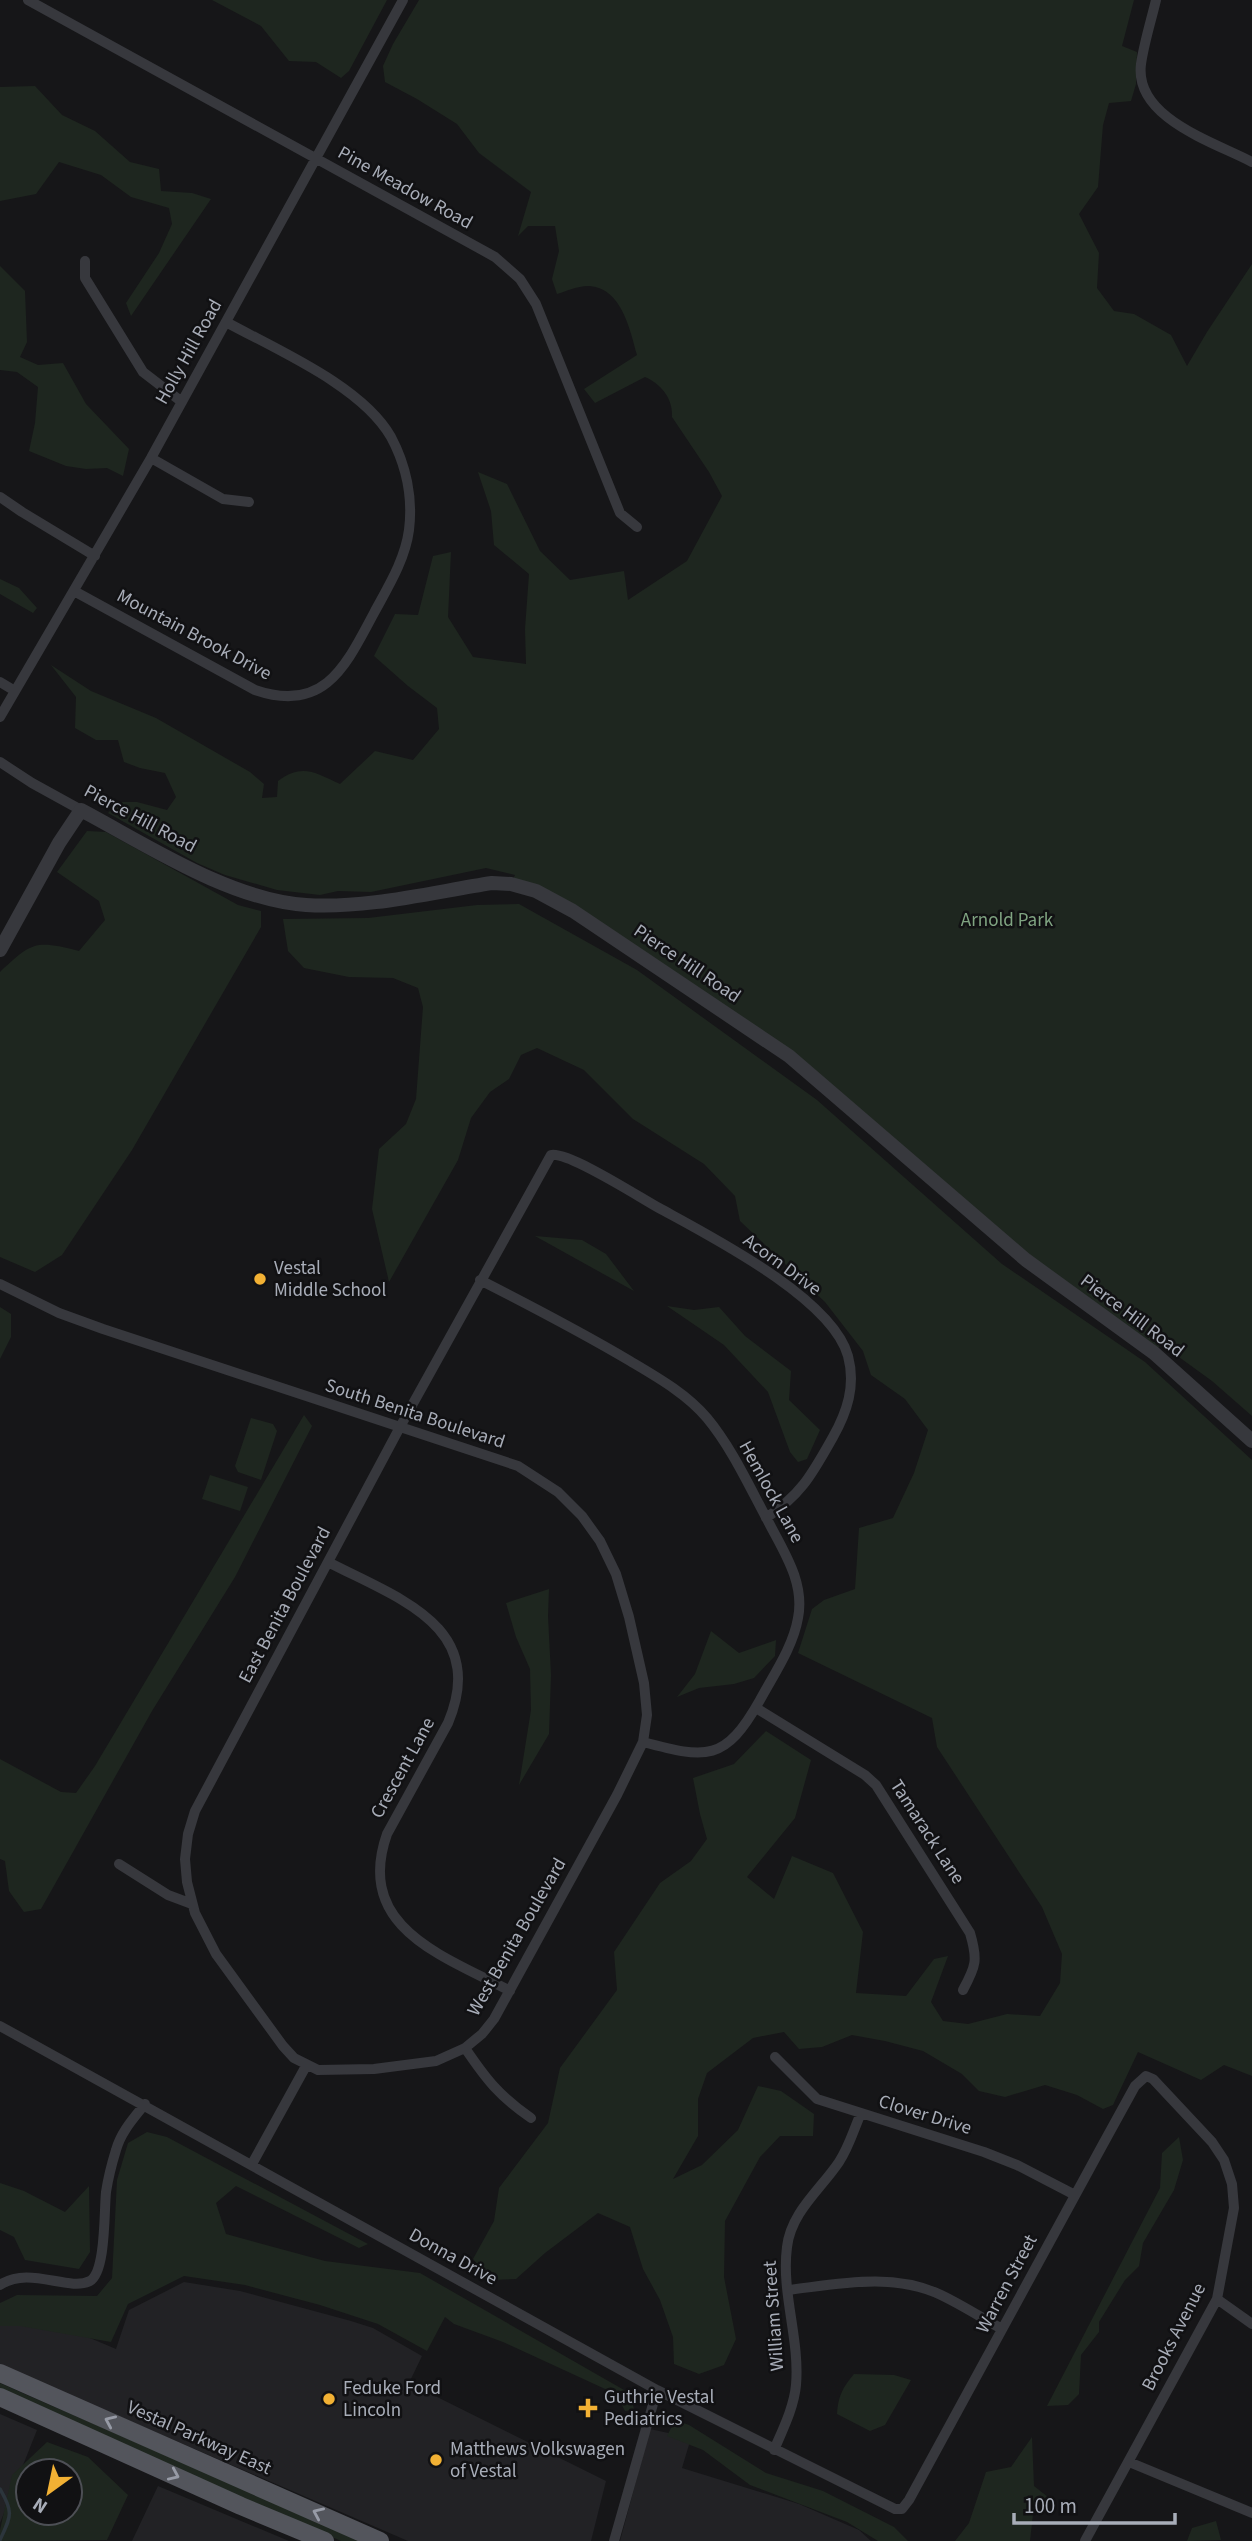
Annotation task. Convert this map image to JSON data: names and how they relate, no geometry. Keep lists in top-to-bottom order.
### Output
{
  "streets": {
    "main road": ["Vestal Parkway East"],
    "street": [
      "Pine Meadow Road",
      "Holly Hill Road",
      "Mountain Brook Drive",
      "Pierce Hill Road",
      "Acorn Drive",
      "South Benita Boulevard",
      "Hemlock Lane",
      "East Benita Boulevard",
      "Crescent Lane",
      "Tamarack Lane",
      "West Benita Boulevard",
      "Clover Drive",
      "Donna Drive",
      "Warren Street",
      "William Street",
      "Brooks Avenue"
    ]
  },
  "crossings": [
    ["Pine Meadow Road", "Holly Hill Road"],
    ["Holly Hill Road", "Mountain Brook Drive"],
    ["Acorn Drive", "Hemlock Lane"],
    ["Acorn Drive", "East Benita Boulevard"],
    ["South Benita Boulevard", "Hemlock Lane"],
    ["South Benita Boulevard", "East Benita Boulevard"],
    ["South Benita Boulevard", "West Benita Boulevard"],
    ["Hemlock Lane", "East Benita Boulevard"],
    ["Hemlock Lane", "Tamarack Lane"],
    ["Hemlock Lane", "West Benita Boulevard"],
    ["East Benita Boulevard", "Crescent Lane"],
    ["East Benita Boulevard", "West Benita Boulevard"],
    ["Crescent Lane", "West Benita Boulevard"],
    ["Clover Drive", "Warren Street"],
    ["Clover Drive", "William Street"],
    ["Donna Drive", "Warren Street"],
    ["Donna Drive", "William Street"],
    ["Warren Street", "Brooks Avenue"]
  ],
  "parks": ["Arnold Park"],
  "places": {
    "other": ["Vestal Middle School", "Feduke Ford Lincoln", "Matthews Volkswagen of Vestal"],
    "health": ["Guthrie Vestal Pediatrics"]
  },
  "scale_bar": "100 m",
  "north": "bottom left"
}
